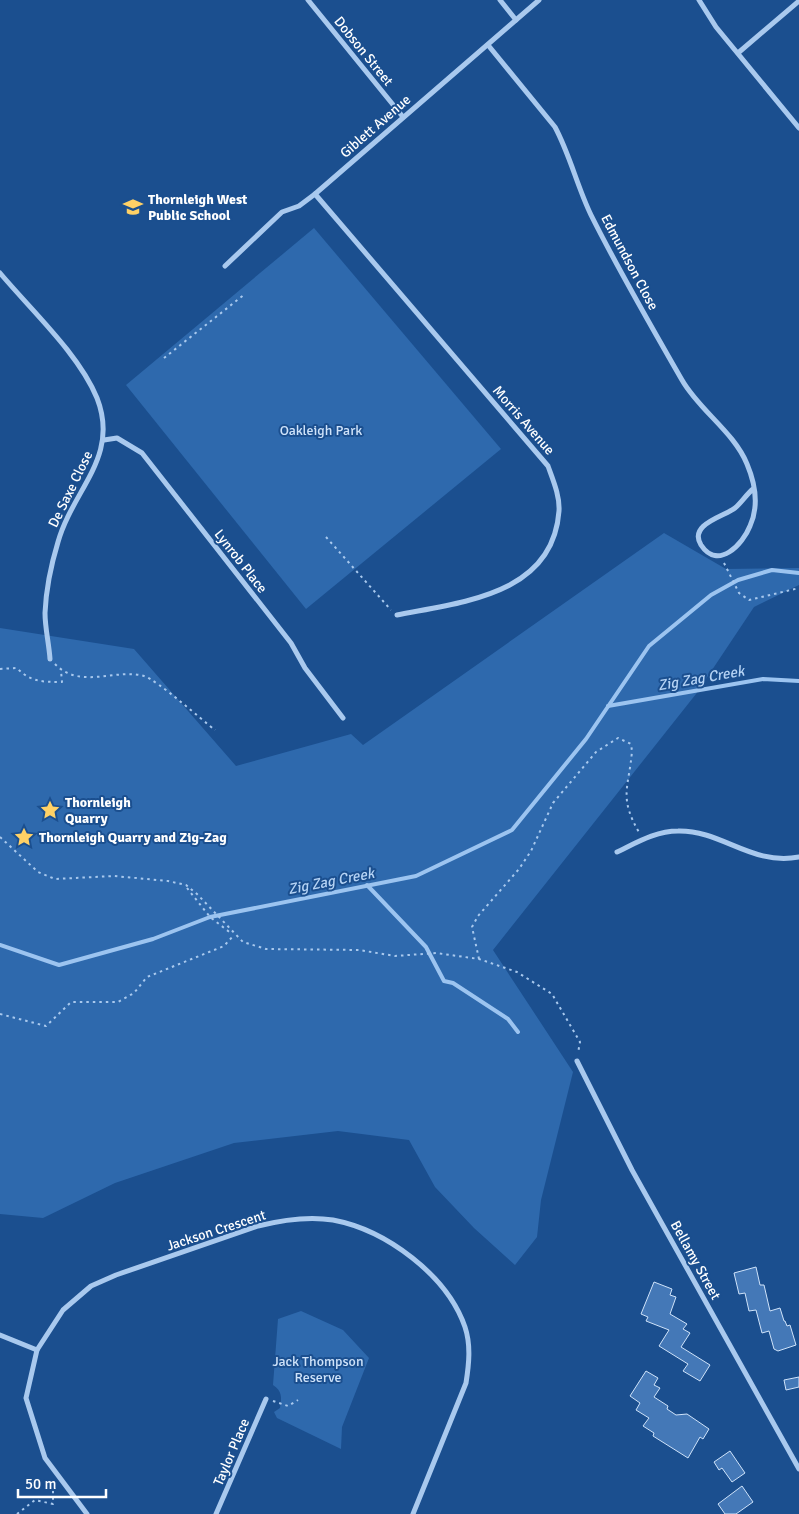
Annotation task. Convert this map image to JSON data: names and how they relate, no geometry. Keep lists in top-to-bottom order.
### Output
{
  "streets": {
    "street": [
      "Dobson Street",
      "Giblett Avenue",
      "Edmundson Close",
      "Morris Avenue",
      "De Saxe Close",
      "Lynrob Place",
      "Jackson Crescent",
      "Bellamy Street",
      "Taylor Place"
    ]
  },
  "crossings": [
    ["Dobson Street", "Giblett Avenue"],
    ["Giblett Avenue", "Edmundson Close"],
    ["Giblett Avenue", "Morris Avenue"],
    ["De Saxe Close", "Lynrob Place"]
  ],
  "water": ["Zig Zag Creek"],
  "parks": ["Oakleigh Park", "Jack Thompson Reserve"],
  "places": {
    "school or university": ["Thornleigh West Public School"],
    "place": ["Thornleigh Quarry", "Thornleigh Quarry and Zig-Zag"]
  },
  "scale_bar": "50 m"
}
